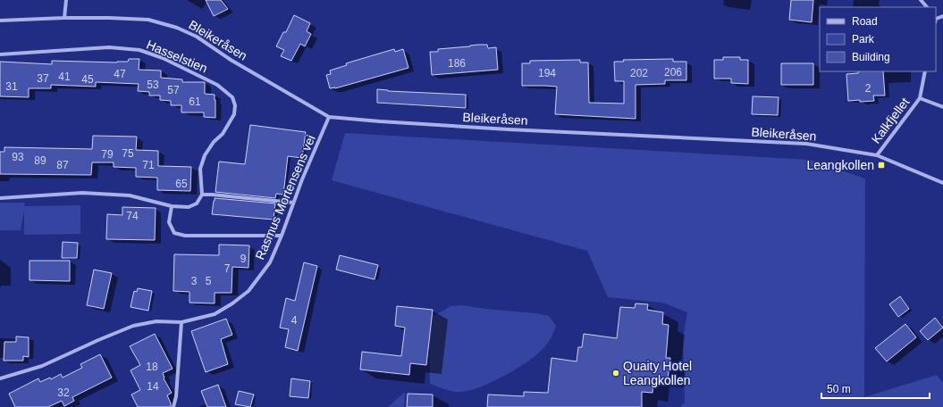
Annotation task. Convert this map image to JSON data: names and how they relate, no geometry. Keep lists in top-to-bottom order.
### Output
{
  "streets": {
    "street": [
      "Bleikeråsen",
      "Hasselstien",
      "Kalkfjellet",
      "Rasmus Mortensens vei"
    ]
  },
  "crossings": [
    ["Bleikeråsen", "Kalkfjellet"],
    ["Bleikeråsen", "Rasmus Mortensens vei"]
  ],
  "places": {
    "transit": ["Leangkollen"],
    "other": ["Quaity Hotel Leangkollen"]
  },
  "house_numbers": [
    "186",
    "206",
    "194",
    "202",
    "47",
    "41",
    "37",
    "45",
    "53",
    "31",
    "2",
    "57",
    "61",
    "75",
    "79",
    "93",
    "89",
    "87",
    "71",
    "65",
    "74",
    "9",
    "7",
    "3",
    "5",
    "4",
    "18",
    "14",
    "32"
  ],
  "legend": ["Road", "Park", "Building"],
  "scale_bar": "50 m"
}
